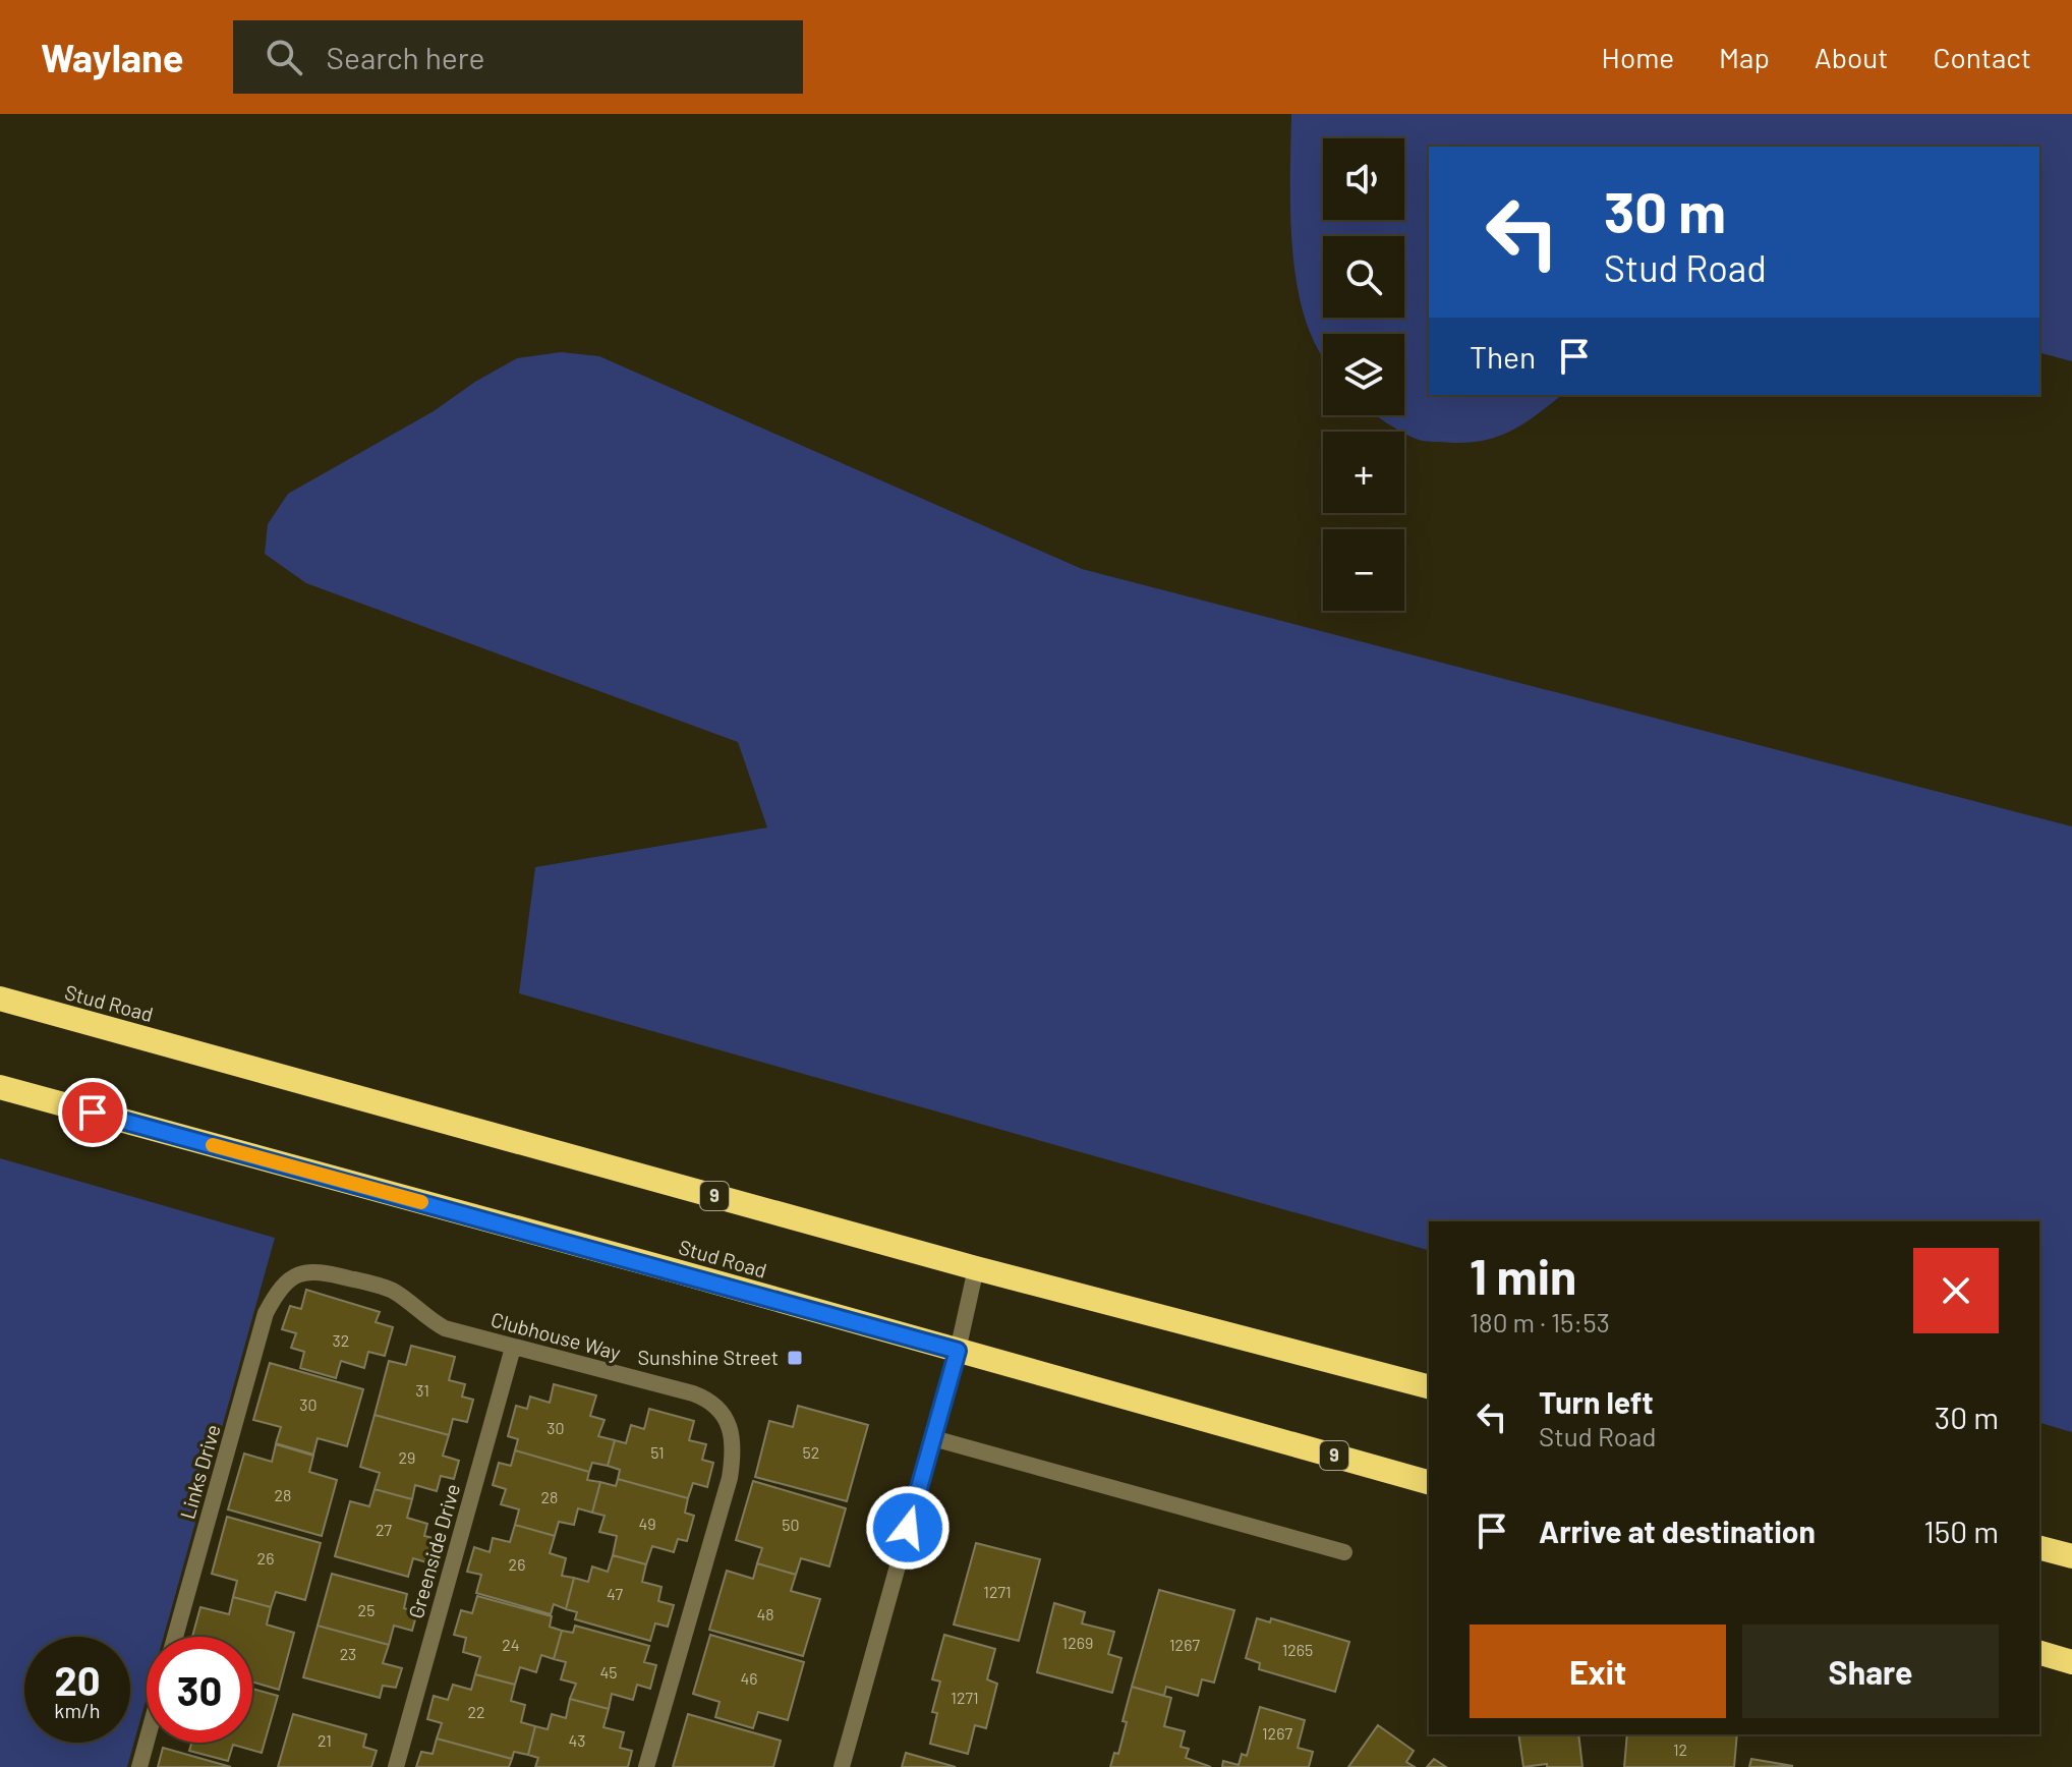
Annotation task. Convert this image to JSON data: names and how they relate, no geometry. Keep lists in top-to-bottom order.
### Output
{
  "streets": {
    "highway": ["Stud Road", "9"],
    "street": ["Clubhouse Way", "Links Drive", "Greenside Drive"]
  },
  "crossings": [
    ["Clubhouse Way", "Links Drive"],
    ["Clubhouse Way", "Greenside Drive"]
  ],
  "places": {
    "transit": ["Sunshine Street"]
  },
  "house_numbers": [
    "32",
    "31",
    "30",
    "30",
    "51",
    "52",
    "29",
    "28",
    "28",
    "49",
    "50",
    "27",
    "26",
    "26",
    "1271",
    "47",
    "25",
    "48",
    "1269",
    "24",
    "1267",
    "1265",
    "23",
    "45",
    "46",
    "1271",
    "22",
    "1267",
    "21",
    "43",
    "12"
  ],
  "page": {
    "header": "Waylane",
    "search": "Search here",
    "nav": [
      "Home",
      "Map",
      "About",
      "Contact"
    ],
    "map_buttons": ["+", "−"],
    "turn": ["30 m", "Stud Road"],
    "then": "Then",
    "heading": ["1 min", "180 m · 15:53"],
    "list": [
      {
        "name": "Turn left",
        "note": "Stud Road",
        "value": "30 m"
      },
      {
        "name": "Arrive at destination",
        "value": "150 m"
      }
    ],
    "buttons": ["Exit", "Share"],
    "speed": "20 km/h",
    "limit": "30"
  }
}
